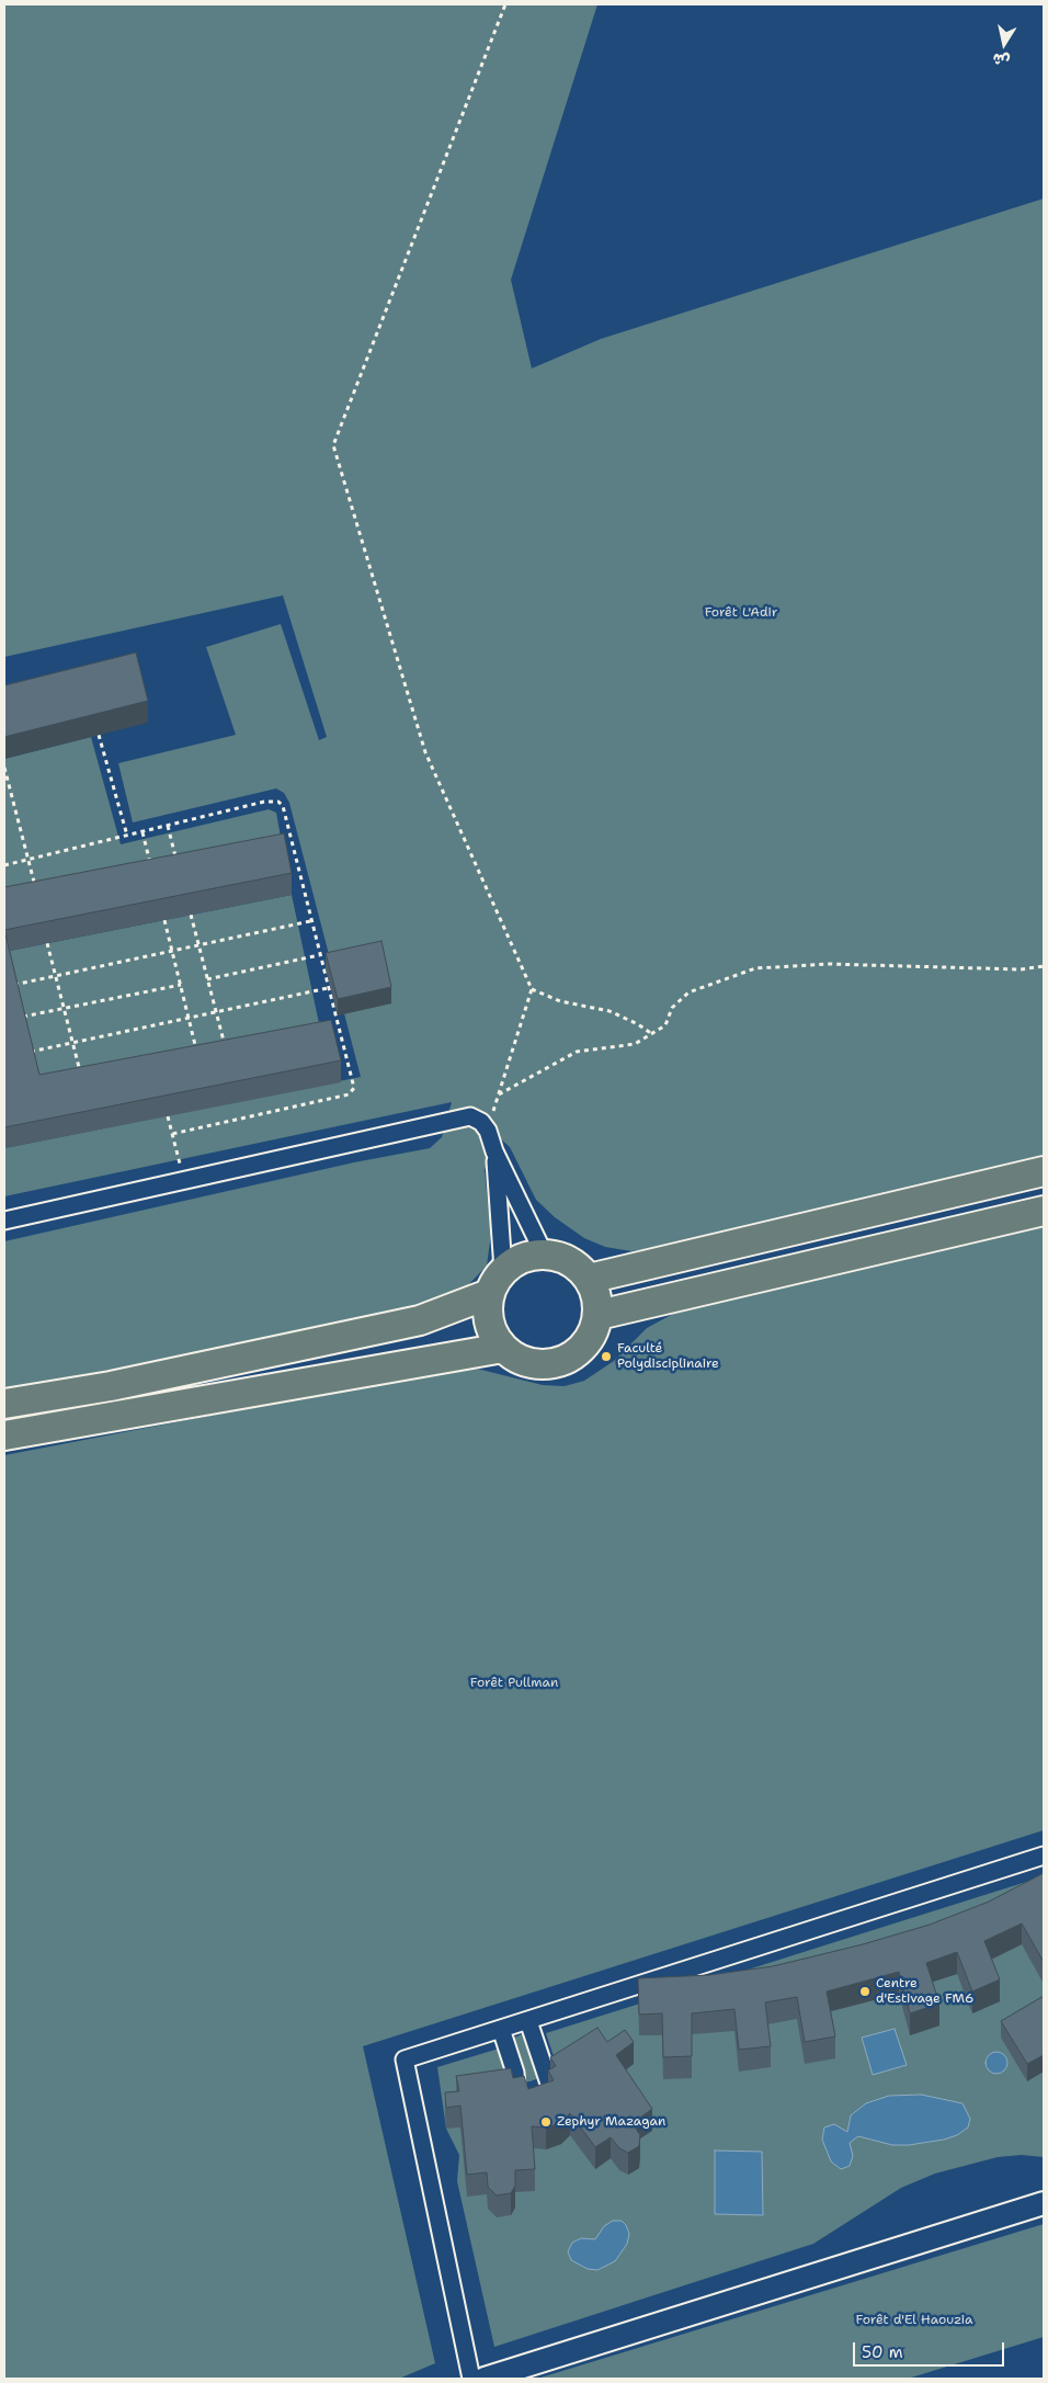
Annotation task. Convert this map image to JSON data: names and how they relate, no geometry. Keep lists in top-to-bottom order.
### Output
{
  "parks": ["Forêt L'Adir", "Forêt Pullman", "Forêt d'El Haouzia"],
  "places": ["Faculté Polydisciplinaire", "Centre d'Estivage FM6", "Zephyr Mazagan"],
  "scale_bar": "50 m",
  "north": "bottom"
}
